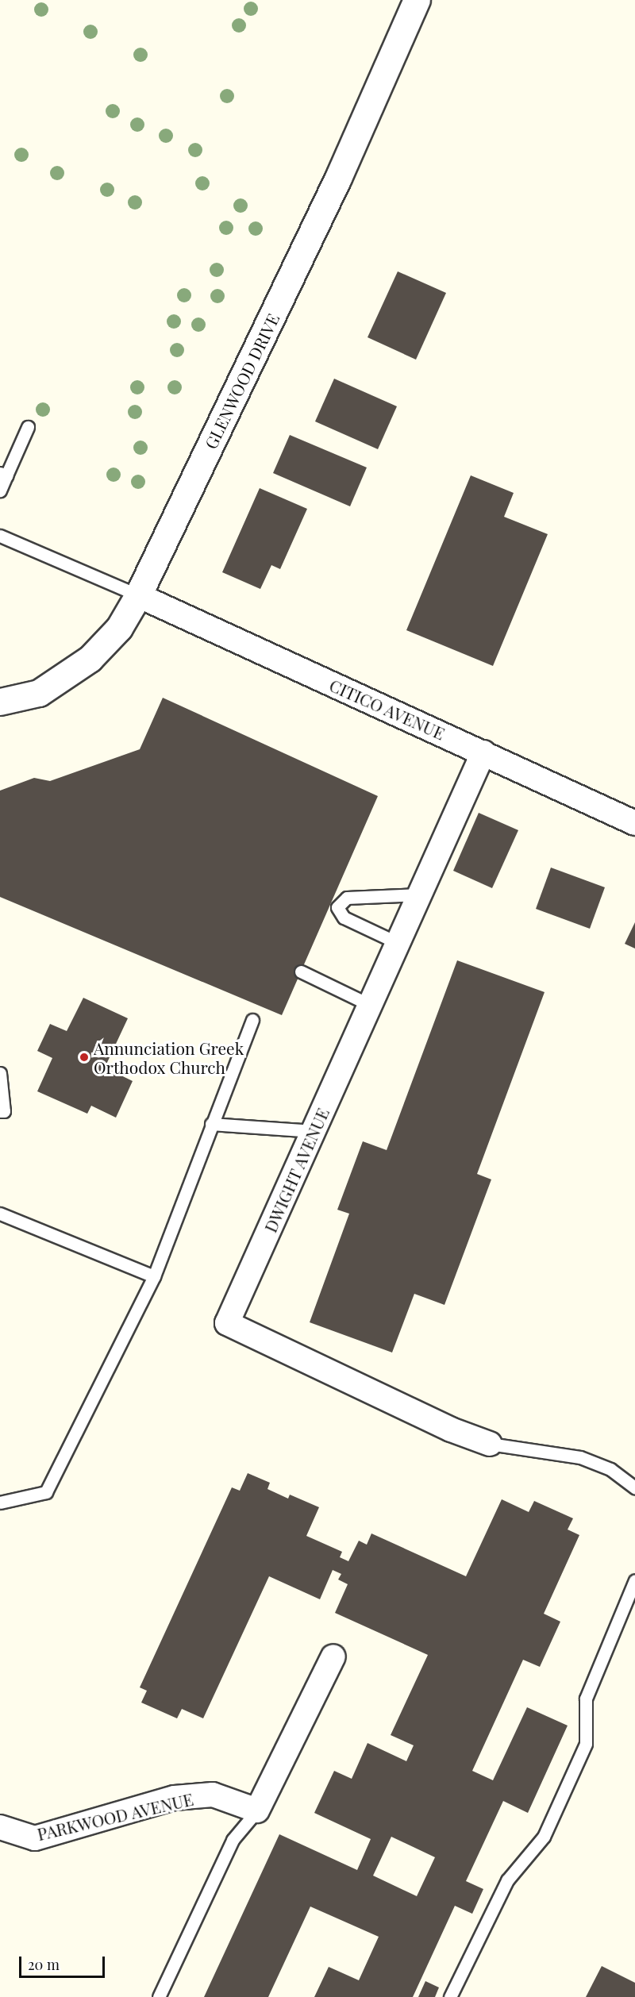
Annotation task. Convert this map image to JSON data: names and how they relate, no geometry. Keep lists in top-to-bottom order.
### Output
{
  "streets": {
    "street": [
      "GLENWOOD DRIVE",
      "CITICO AVENUE",
      "DWIGHT AVENUE",
      "PARKWOOD AVENUE"
    ]
  },
  "crossings": [
    ["GLENWOOD DRIVE", "CITICO AVENUE"],
    ["CITICO AVENUE", "DWIGHT AVENUE"]
  ],
  "places": ["Annunciation Greek Orthodox Church"],
  "scale_bar": "20 m"
}
